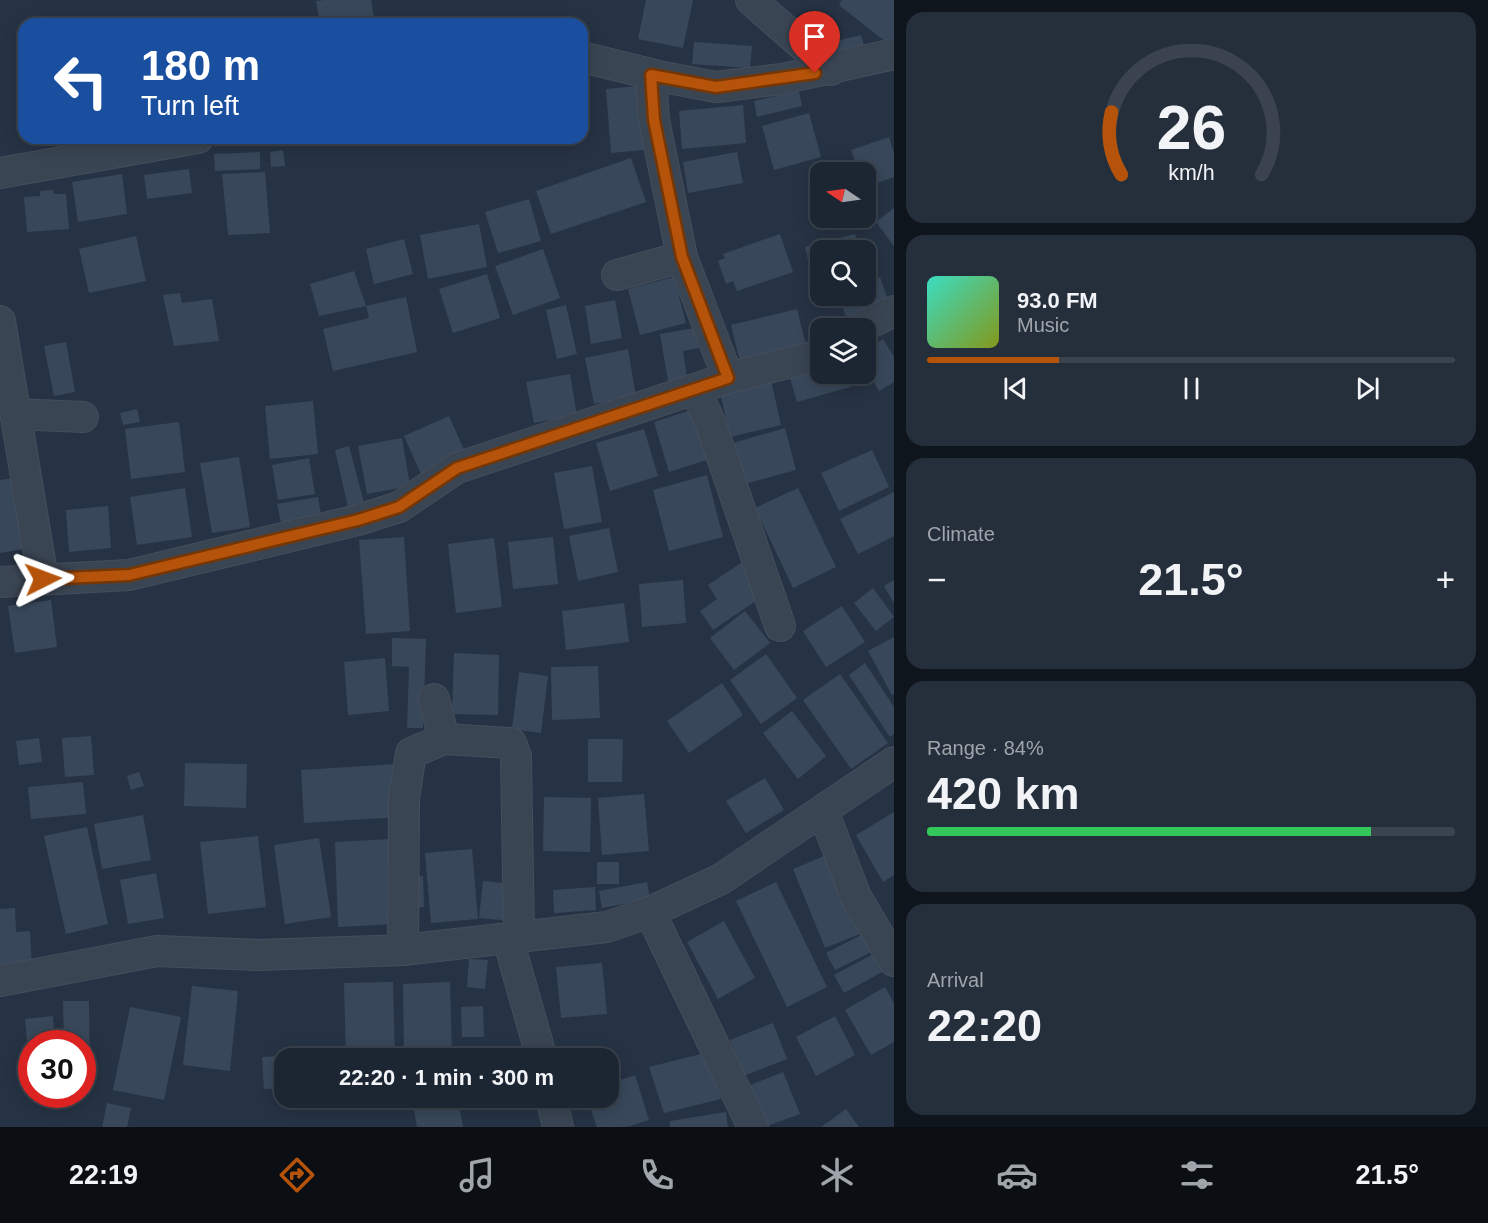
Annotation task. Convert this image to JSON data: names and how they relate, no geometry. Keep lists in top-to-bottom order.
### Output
{
  "north": "left",
  "page": {
    "turn": ["180 m", "Turn left"],
    "song": ["93.0 FM", "Music"],
    "tile": [
      "Climate",
      ["Range · 84%", "420 km"],
      ["Arrival", "22:20"]
    ],
    "heat": ["−", "21.5°", "+"],
    "limit": "30",
    "trip": "22:20 · 1 min · 300 m",
    "tabs": ["22:19", "21.5°"],
    "gauge": ["26", "km/h"]
  }
}
